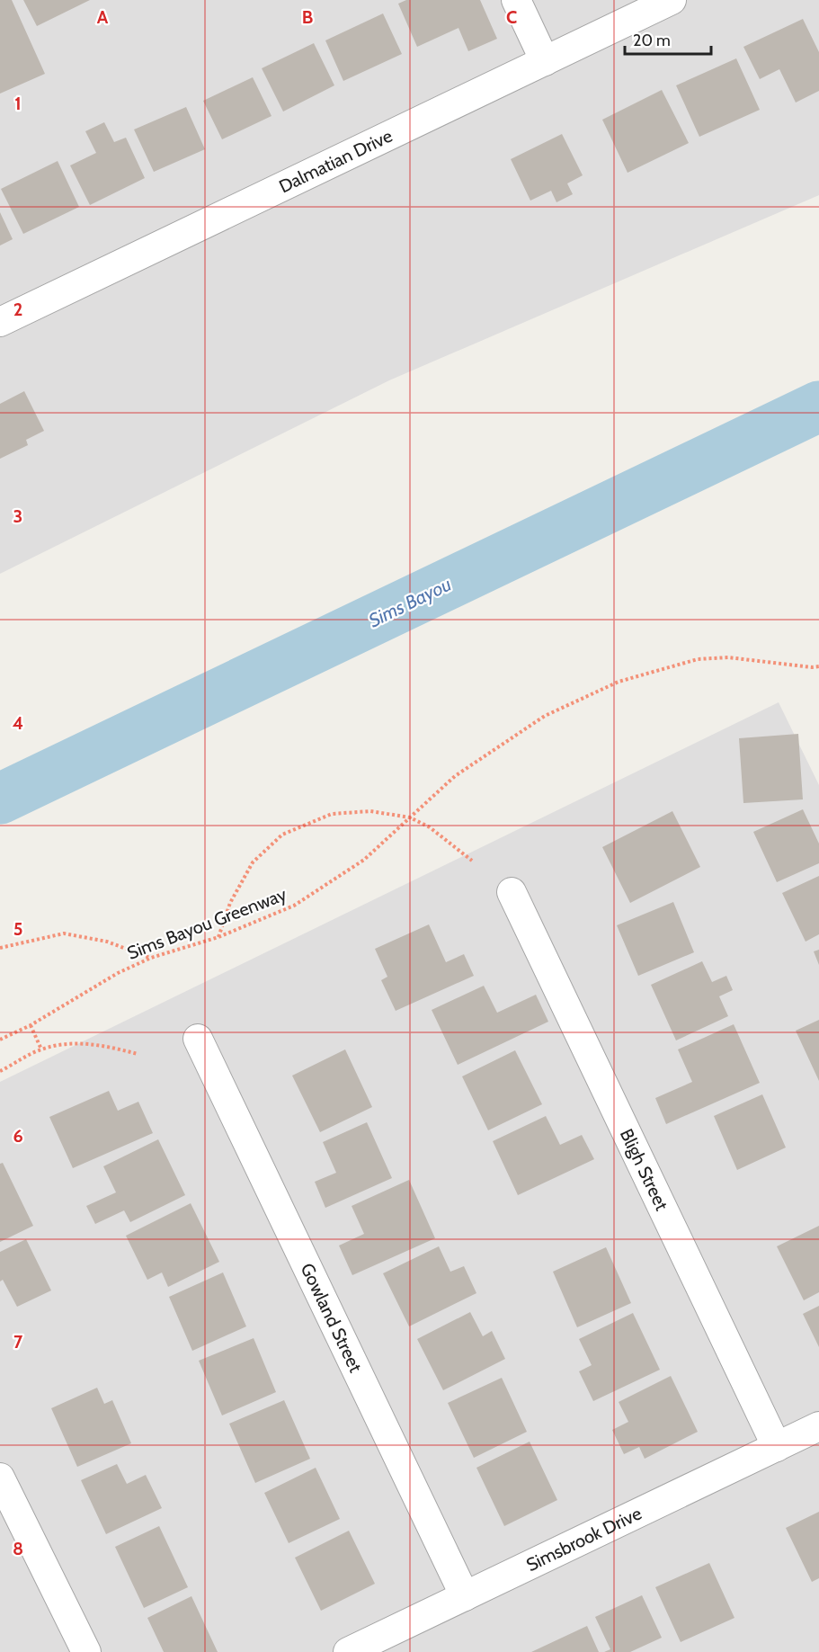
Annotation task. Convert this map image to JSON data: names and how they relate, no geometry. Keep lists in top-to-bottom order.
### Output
{
  "streets": {
    "street": [
      "Dalmatian Drive",
      "Bligh Street",
      "Gowland Street",
      "Simsbrook Drive"
    ],
    "path": ["Sims Bayou Greenway"]
  },
  "crossings": [
    ["Bligh Street", "Simsbrook Drive"],
    ["Gowland Street", "Simsbrook Drive"]
  ],
  "water": ["Sims Bayou"],
  "scale_bar": "20 m",
  "grid": {
    "columns": ["A", "B", "C"],
    "rows": [
      "1",
      "2",
      "3",
      "4",
      "5",
      "6",
      "7",
      "8"
    ]
  }
}
